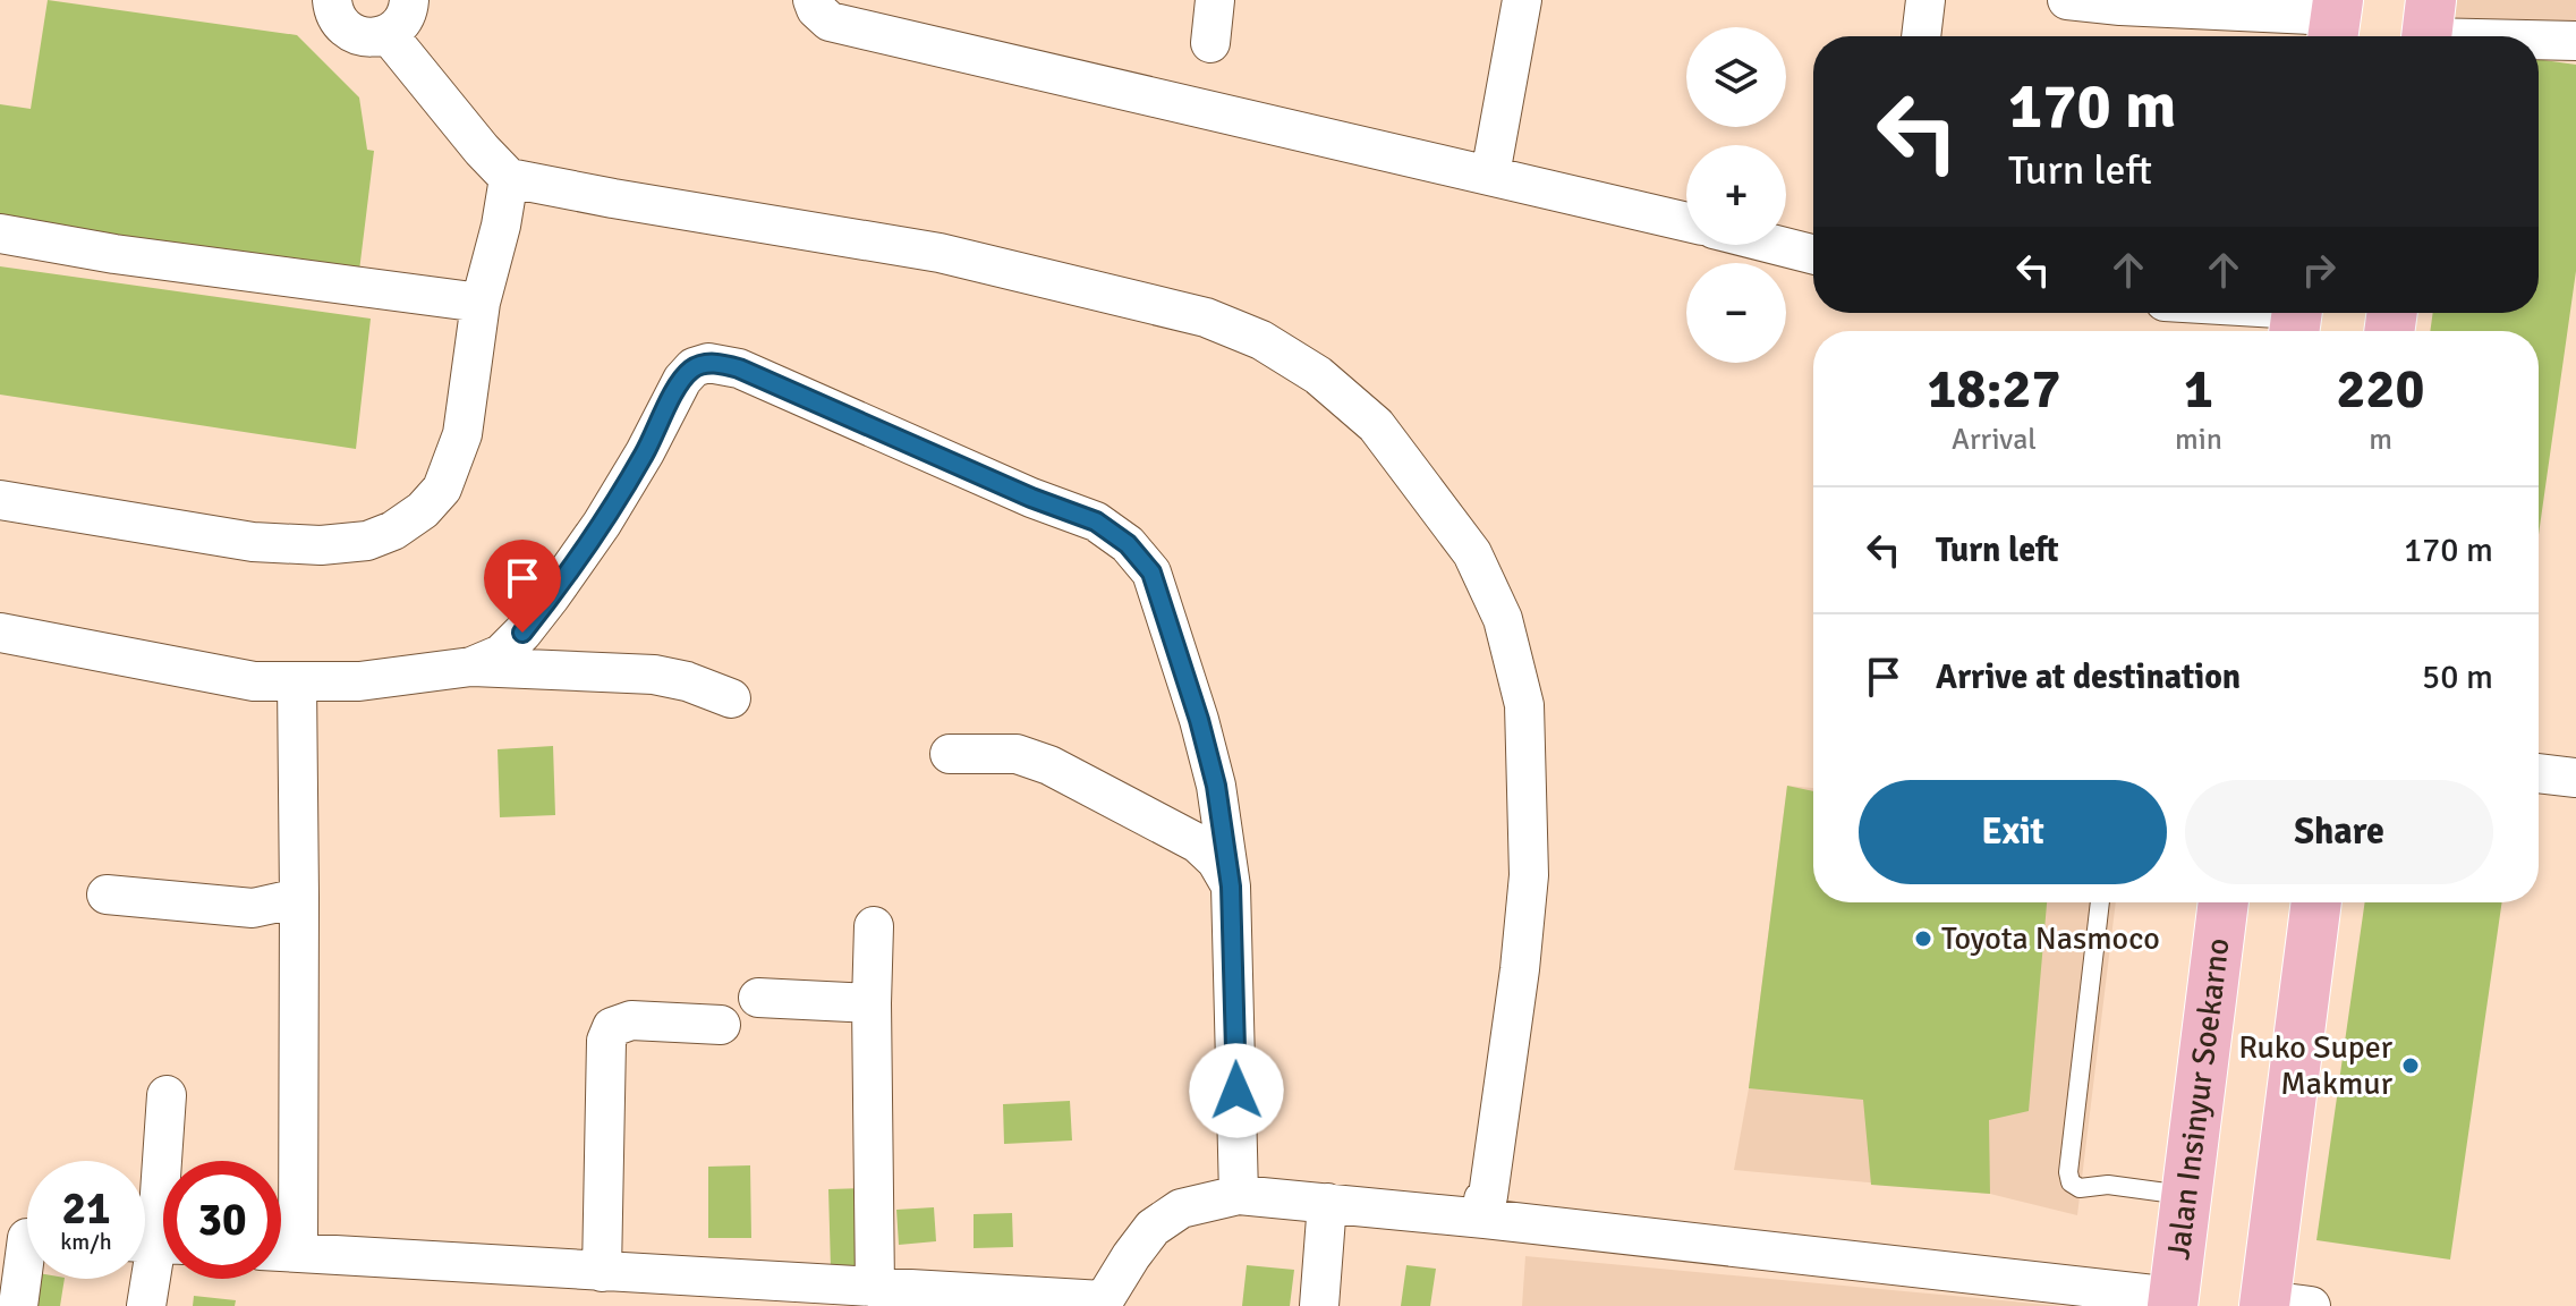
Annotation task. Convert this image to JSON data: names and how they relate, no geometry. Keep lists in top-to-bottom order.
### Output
{
  "streets": {
    "main road": ["Jalan Insinyur Soekarno"]
  },
  "places": ["Toyota Nasmoco", "Ruko Super Makmur"],
  "page": {
    "map_buttons": ["+", "−"],
    "turn": ["170 m", "Turn left"],
    "eta": [
      "18:27",
      "Arrival",
      "1",
      "min",
      "220",
      "m"
    ],
    "list": [
      {
        "name": "Turn left",
        "value": "170 m"
      },
      {
        "name": "Arrive at destination",
        "value": "50 m"
      }
    ],
    "buttons": ["Exit", "Share"],
    "speed": "21 km/h",
    "limit": "30"
  }
}
